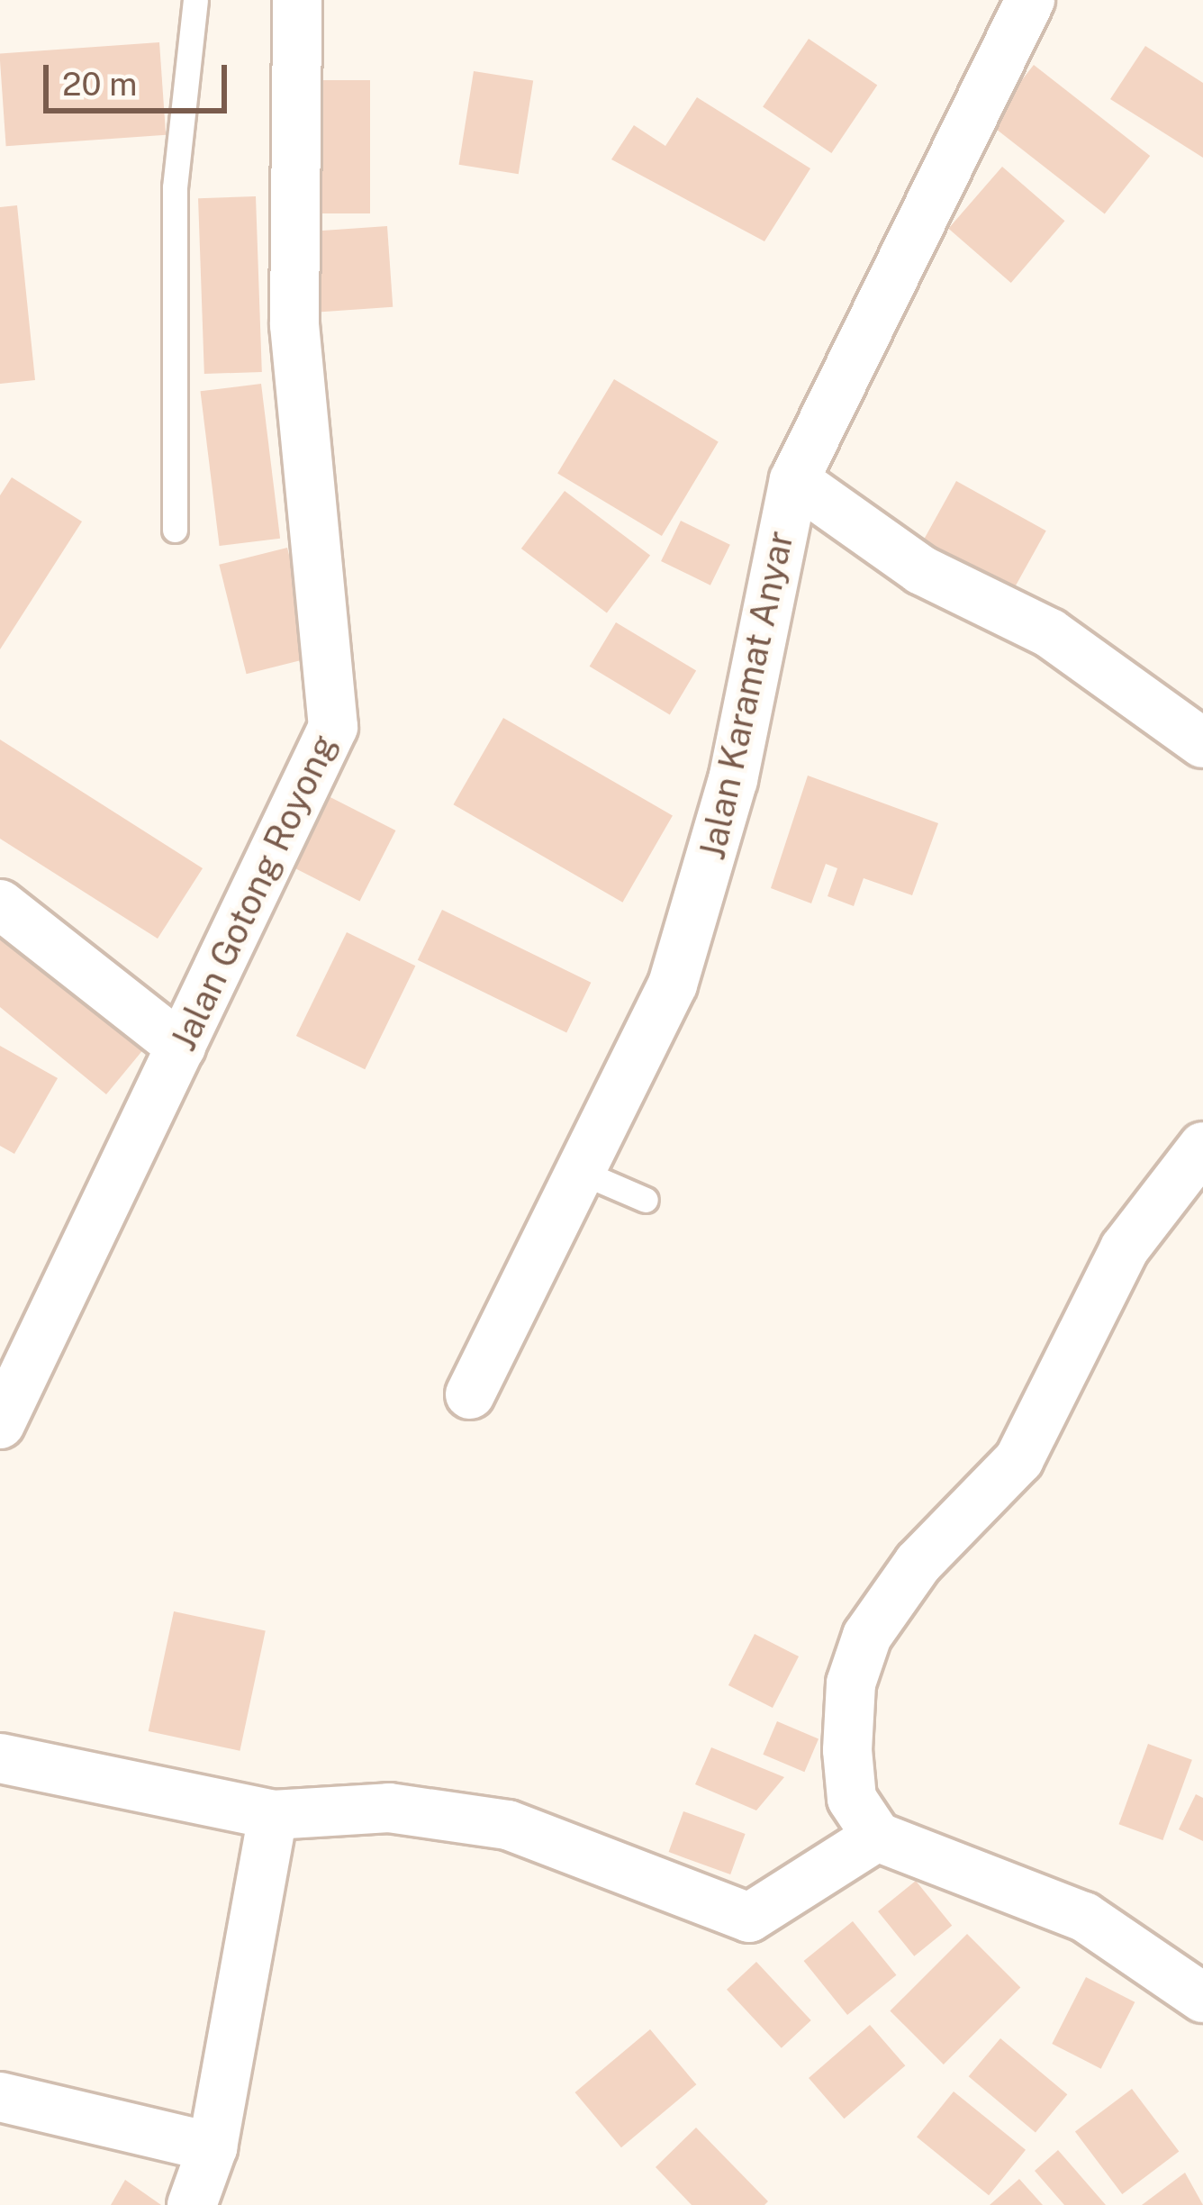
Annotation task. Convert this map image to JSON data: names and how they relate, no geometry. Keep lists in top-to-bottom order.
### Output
{
  "streets": {
    "street": ["Jalan Karamat Anyar", "Jalan Gotong Royong"]
  },
  "scale_bar": "20 m"
}
